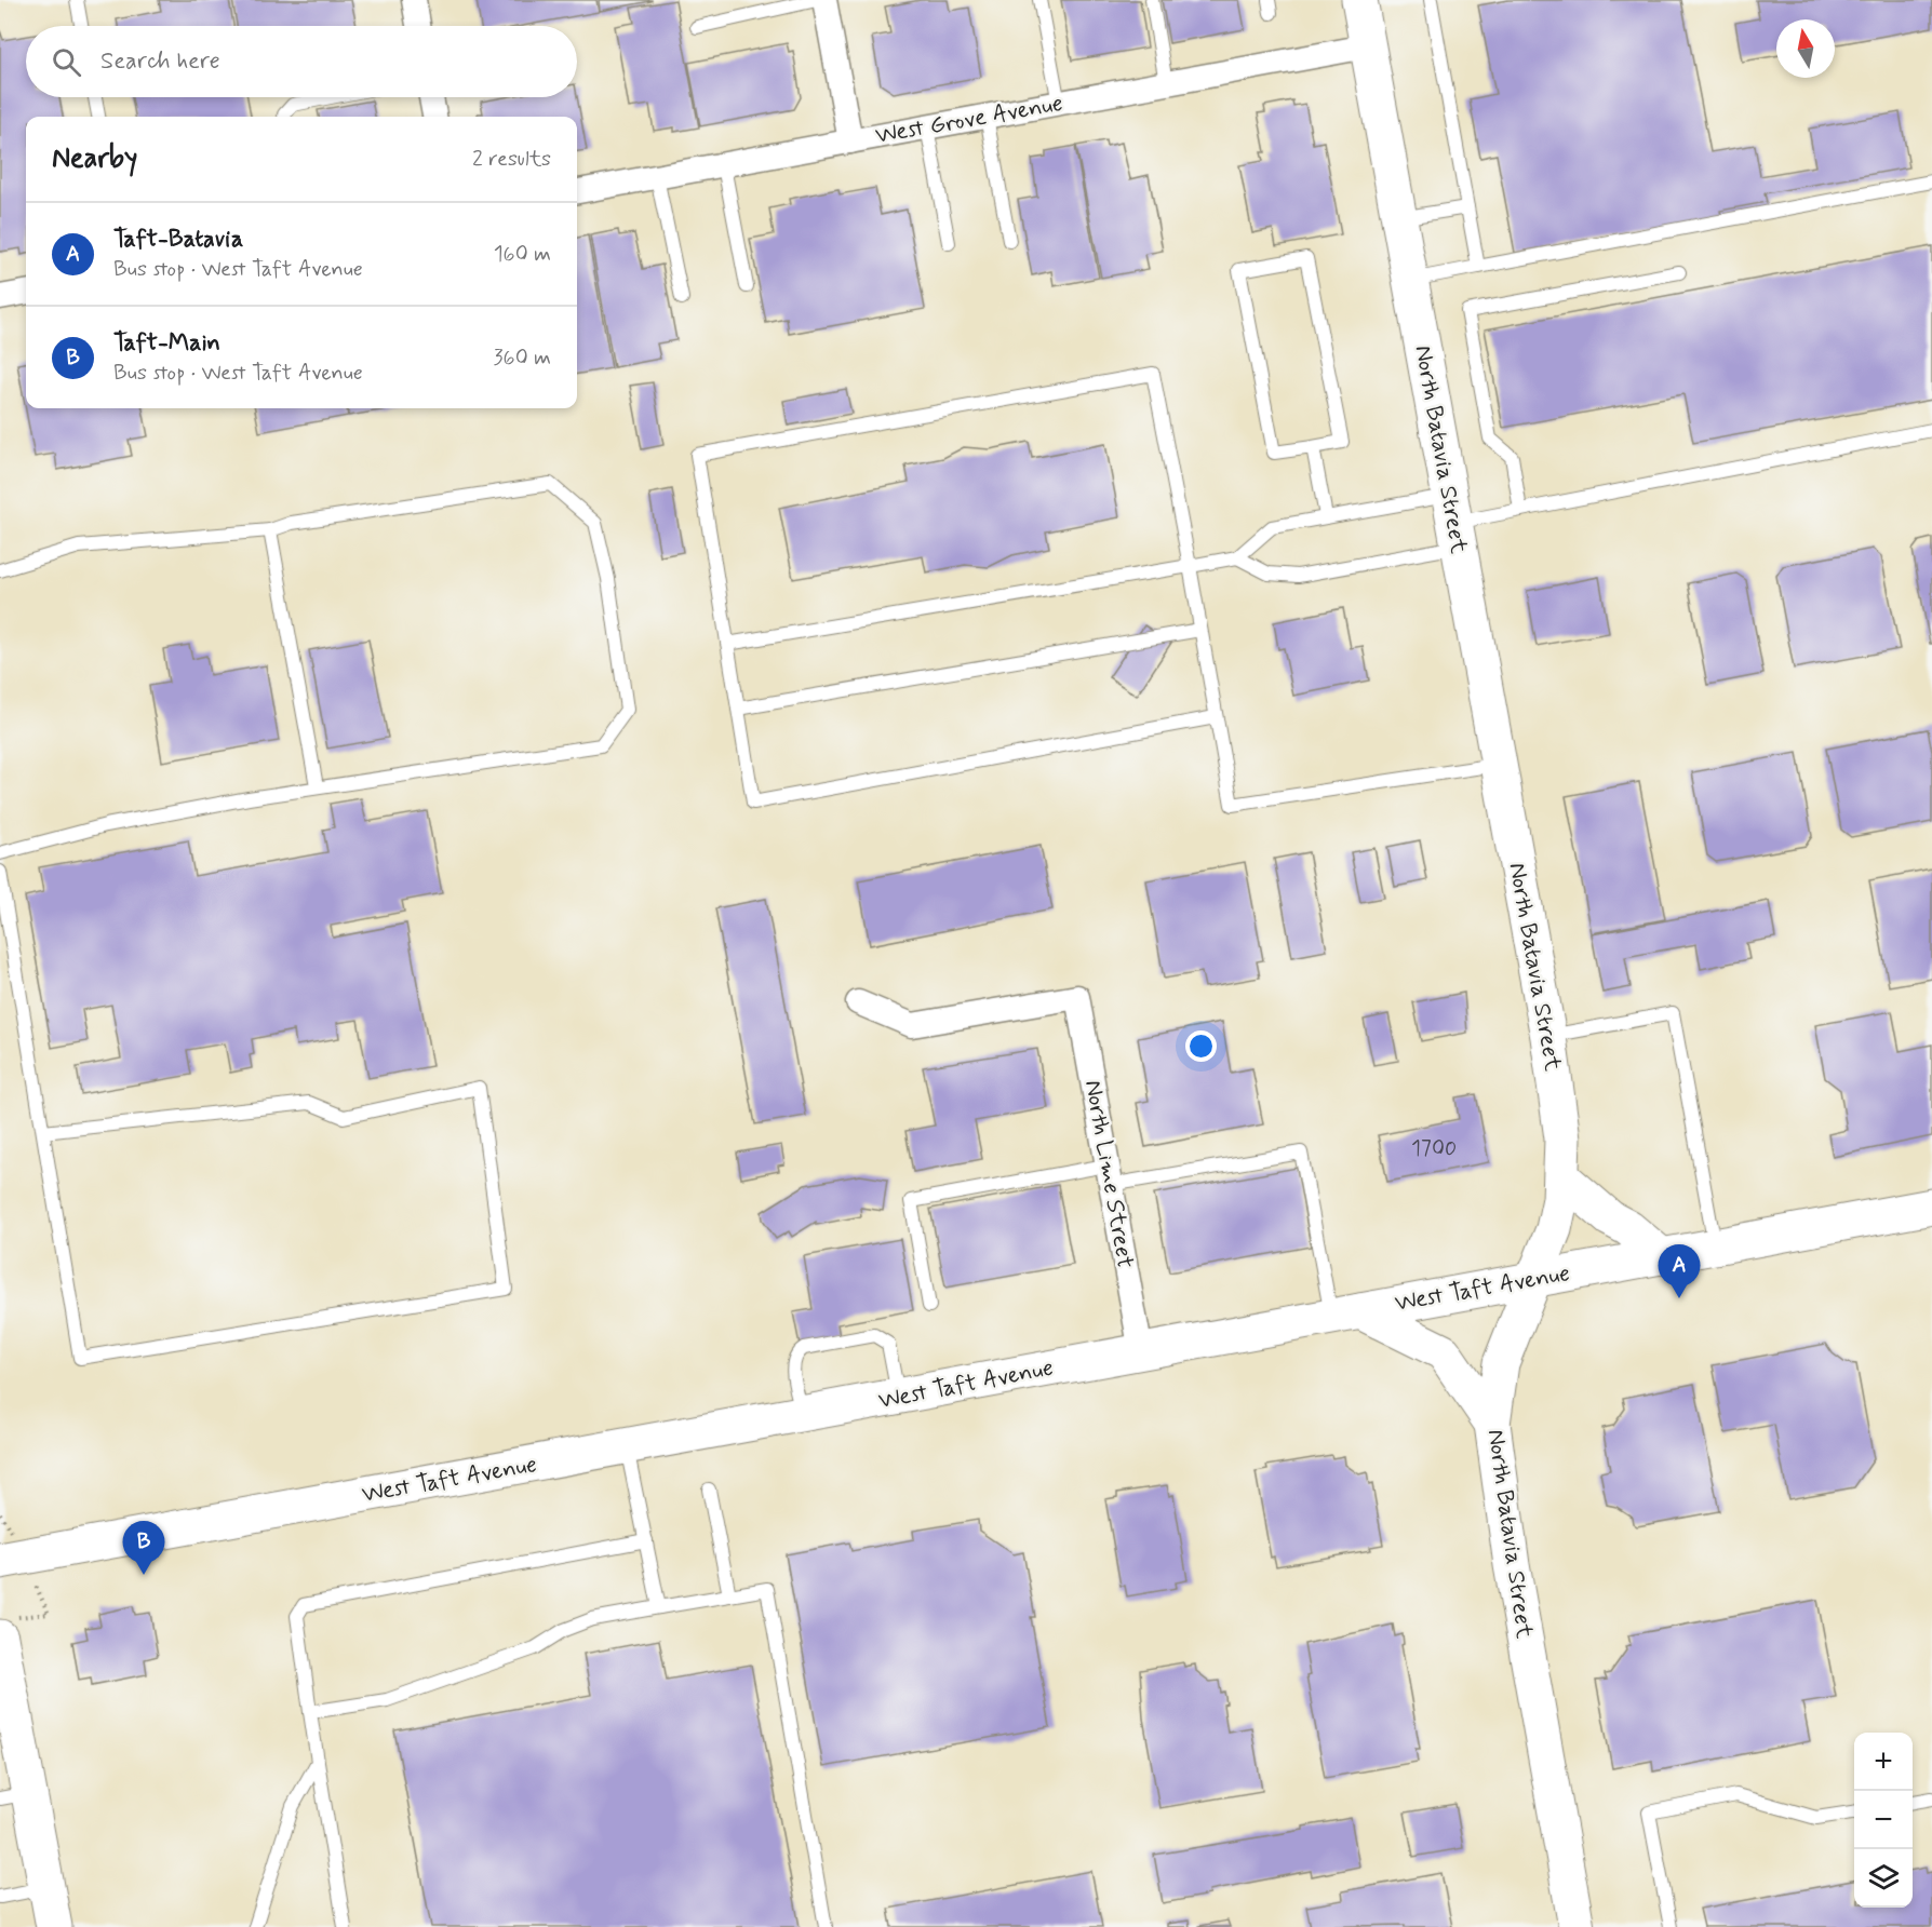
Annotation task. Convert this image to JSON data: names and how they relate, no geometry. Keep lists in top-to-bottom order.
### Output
{
  "streets": {
    "main road": ["North Batavia Street", "West Taft Avenue"],
    "street": ["West Grove Avenue", "North Lime Street"]
  },
  "crossings": [
    ["West Grove Avenue", "North Batavia Street"],
    ["North Batavia Street", "West Taft Avenue"],
    ["North Lime Street", "West Taft Avenue"]
  ],
  "house_numbers": ["1700"],
  "north": "top",
  "page": {
    "search": "Search here",
    "heading": ["Nearby", "2 results"],
    "list": [
      {
        "mark": "A",
        "name": "Taft-Batavia",
        "note": "Bus stop · West Taft Avenue",
        "value": "160 m"
      },
      {
        "mark": "B",
        "name": "Taft-Main",
        "note": "Bus stop · West Taft Avenue",
        "value": "360 m"
      }
    ],
    "pins": ["A", "B"],
    "map_buttons": ["+", "−"]
  }
}
